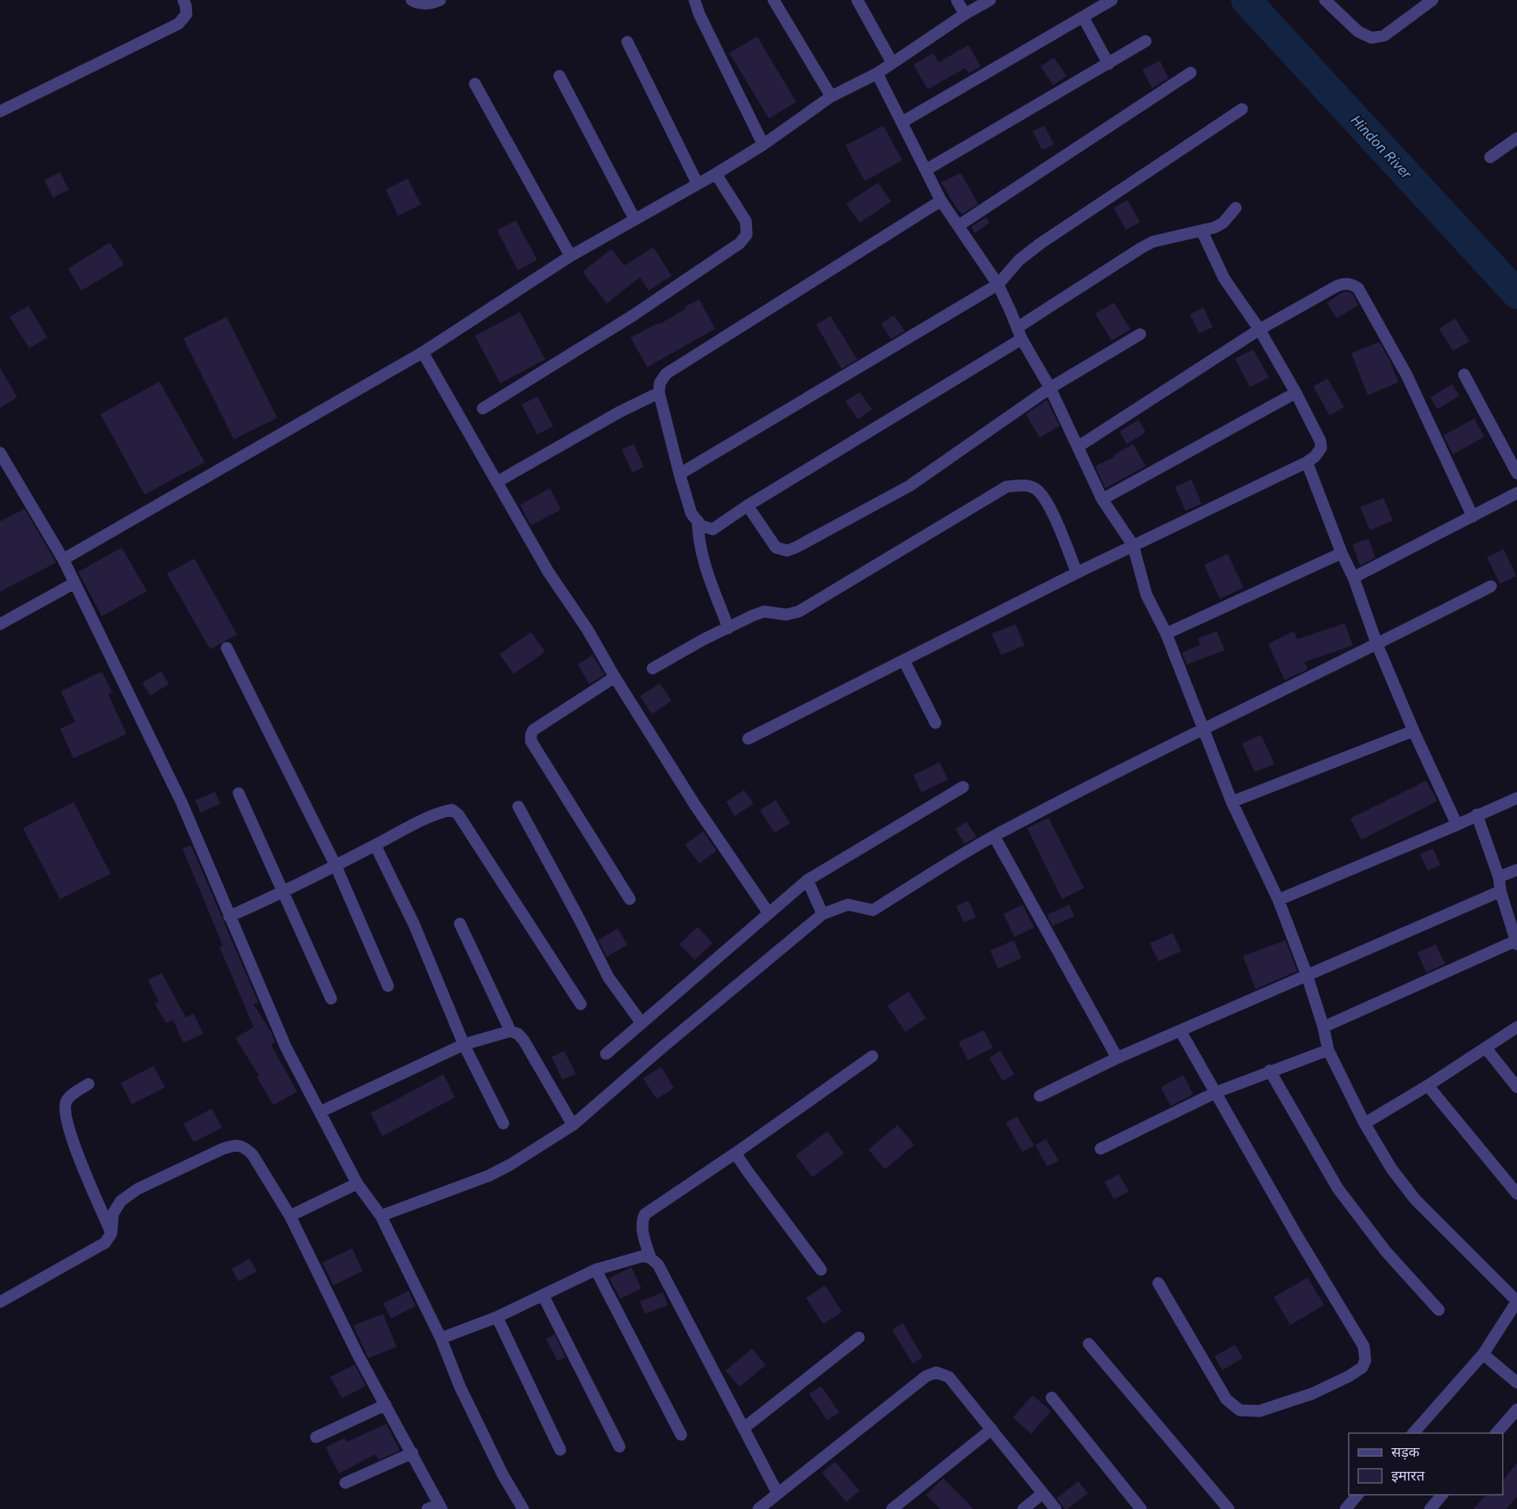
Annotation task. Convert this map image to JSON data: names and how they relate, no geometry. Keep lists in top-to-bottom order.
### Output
{
  "water": ["Hindon River"],
  "legend": ["सड़क", "इमारत"]
}
